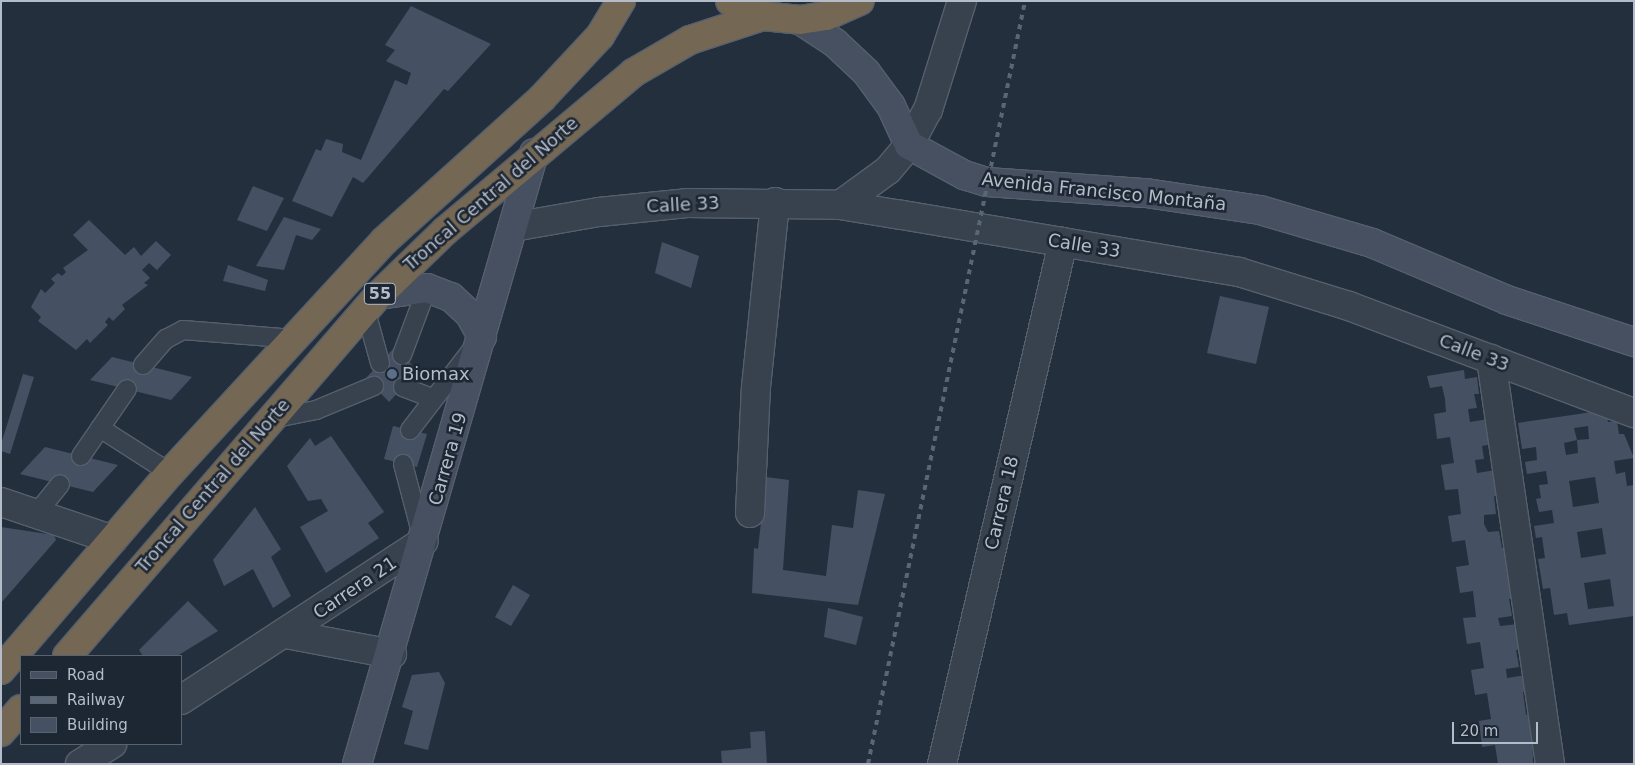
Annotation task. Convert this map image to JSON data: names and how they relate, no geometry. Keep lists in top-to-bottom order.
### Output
{
  "streets": {
    "highway": ["Troncal Central del Norte", "55"],
    "main road": ["Avenida Francisco Montaña", "Carrera 19"],
    "street": ["Calle 33", "Carrera 18", "Carrera 21"]
  },
  "crossings": [
    ["Avenida Francisco Montaña", "55"],
    ["Troncal Central del Norte", "55"],
    ["Troncal Central del Norte", "Carrera 19"],
    ["Calle 33", "Carrera 19"],
    ["Calle 33", "Carrera 18"],
    ["Carrera 19", "Carrera 21"]
  ],
  "places": ["Biomax"],
  "legend": ["Road", "Railway", "Building"],
  "scale_bar": "20 m"
}
